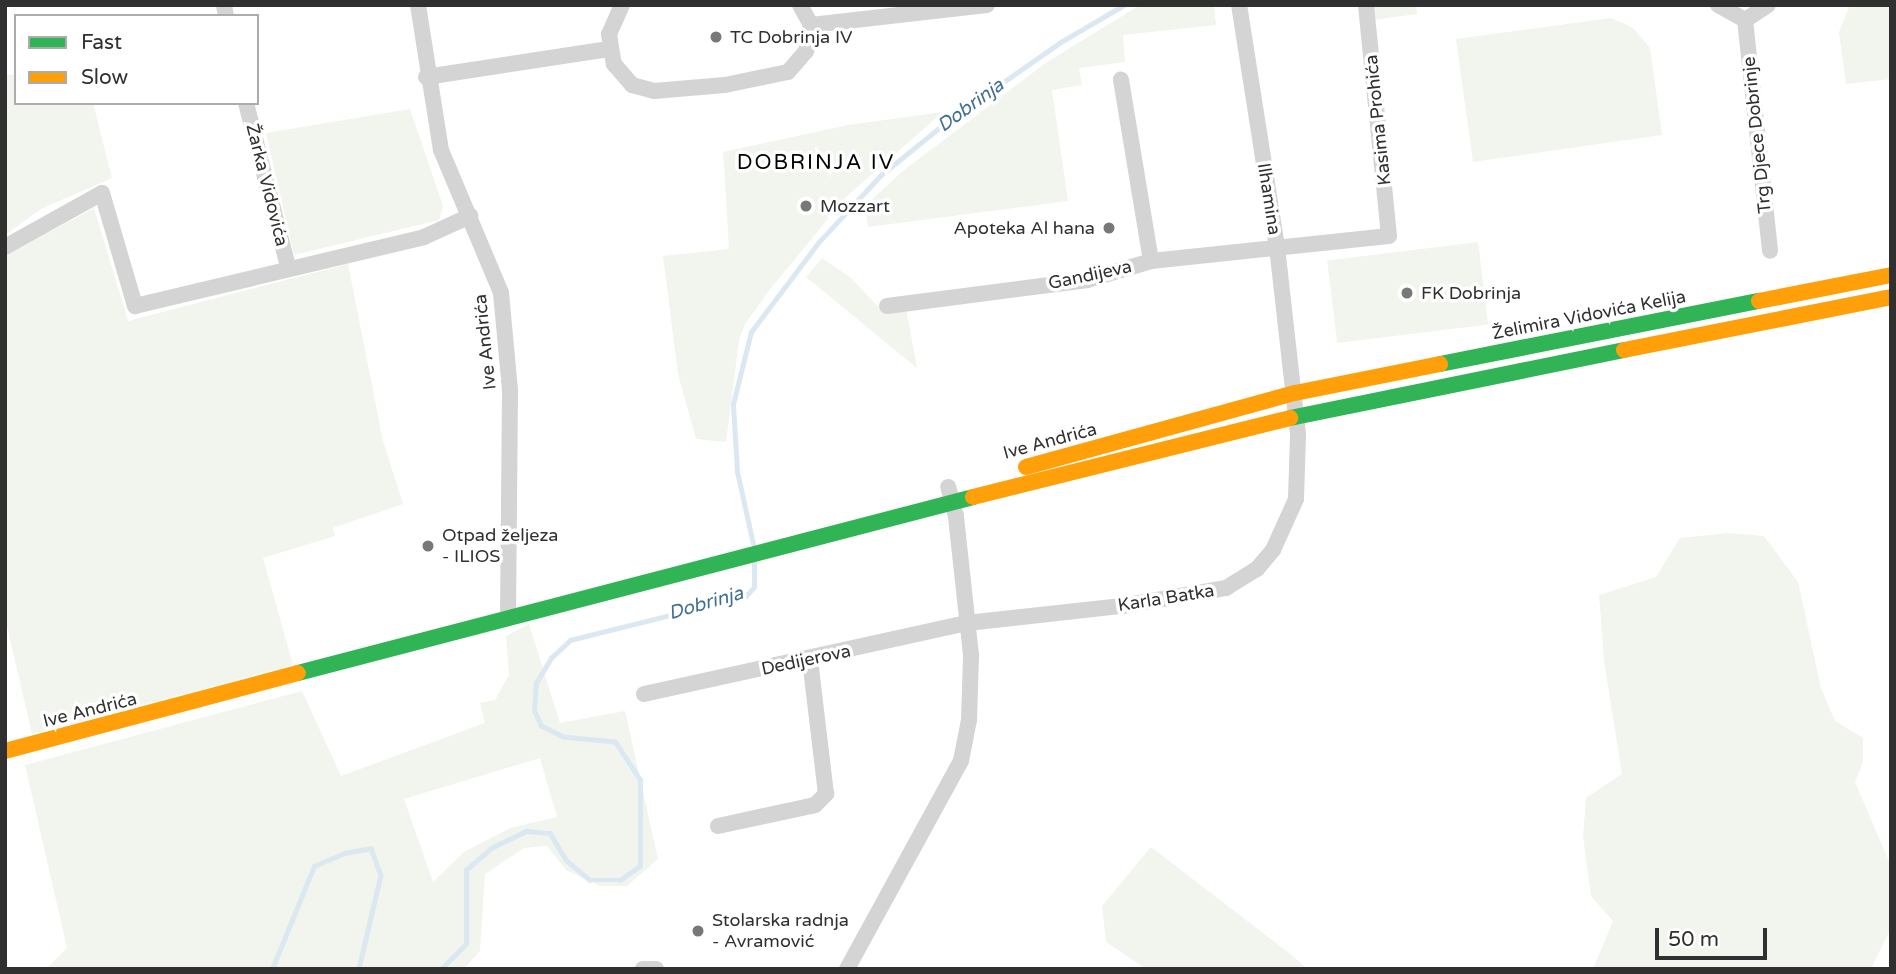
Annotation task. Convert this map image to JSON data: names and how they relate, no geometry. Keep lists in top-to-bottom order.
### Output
{
  "streets": {
    "main road": ["Želimira Vidovića Kelija", "Ive Andrića"],
    "street": [
      "Kasima Prohića",
      "Trg Djece Dobrinje",
      "Žarka Vidovića",
      "Ilhamina",
      "Gandijeva",
      "Karla Batka",
      "Dedijerova"
    ]
  },
  "crossings": [
    ["Kasima Prohića", "Ilhamina"],
    ["Ilhamina", "Želimira Vidovića Kelija"],
    ["Ilhamina", "Ive Andrića"],
    ["Ilhamina", "Karla Batka"],
    ["Želimira Vidovića Kelija", "Ive Andrića"],
    ["Želimira Vidovića Kelija", "Karla Batka"],
    ["Ive Andrića", "Karla Batka"],
    ["Karla Batka", "Dedijerova"]
  ],
  "districts": ["DOBRINJA IV"],
  "water": ["Dobrinja"],
  "places": [
    "TC Dobrinja IV",
    "Mozzart",
    "Apoteka Al hana",
    "FK Dobrinja",
    "Otpad željeza - ILIOS",
    "Stolarska radnja - Avramović"
  ],
  "legend": ["Fast", "Slow"],
  "scale_bar": "50 m"
}
